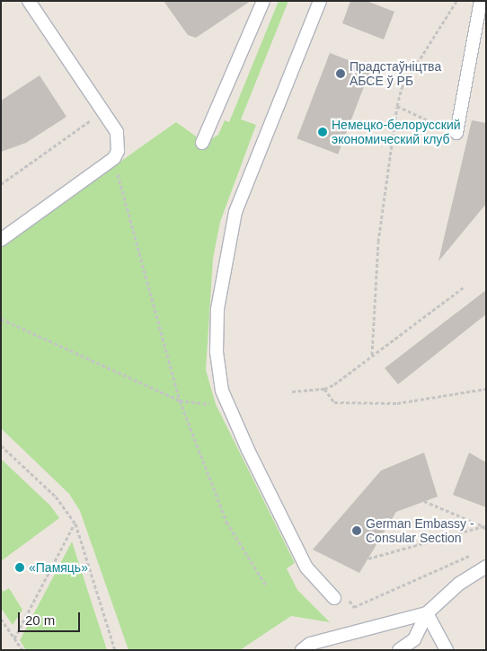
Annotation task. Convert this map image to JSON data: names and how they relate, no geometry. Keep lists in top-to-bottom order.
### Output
{
  "places": [
    "Прадстаўніцтва АБСЕ ў РБ",
    "Немецко-белорусский экономический клуб",
    "German Embassy - Consular Section",
    "«Памяць»"
  ],
  "scale_bar": "20 m"
}
